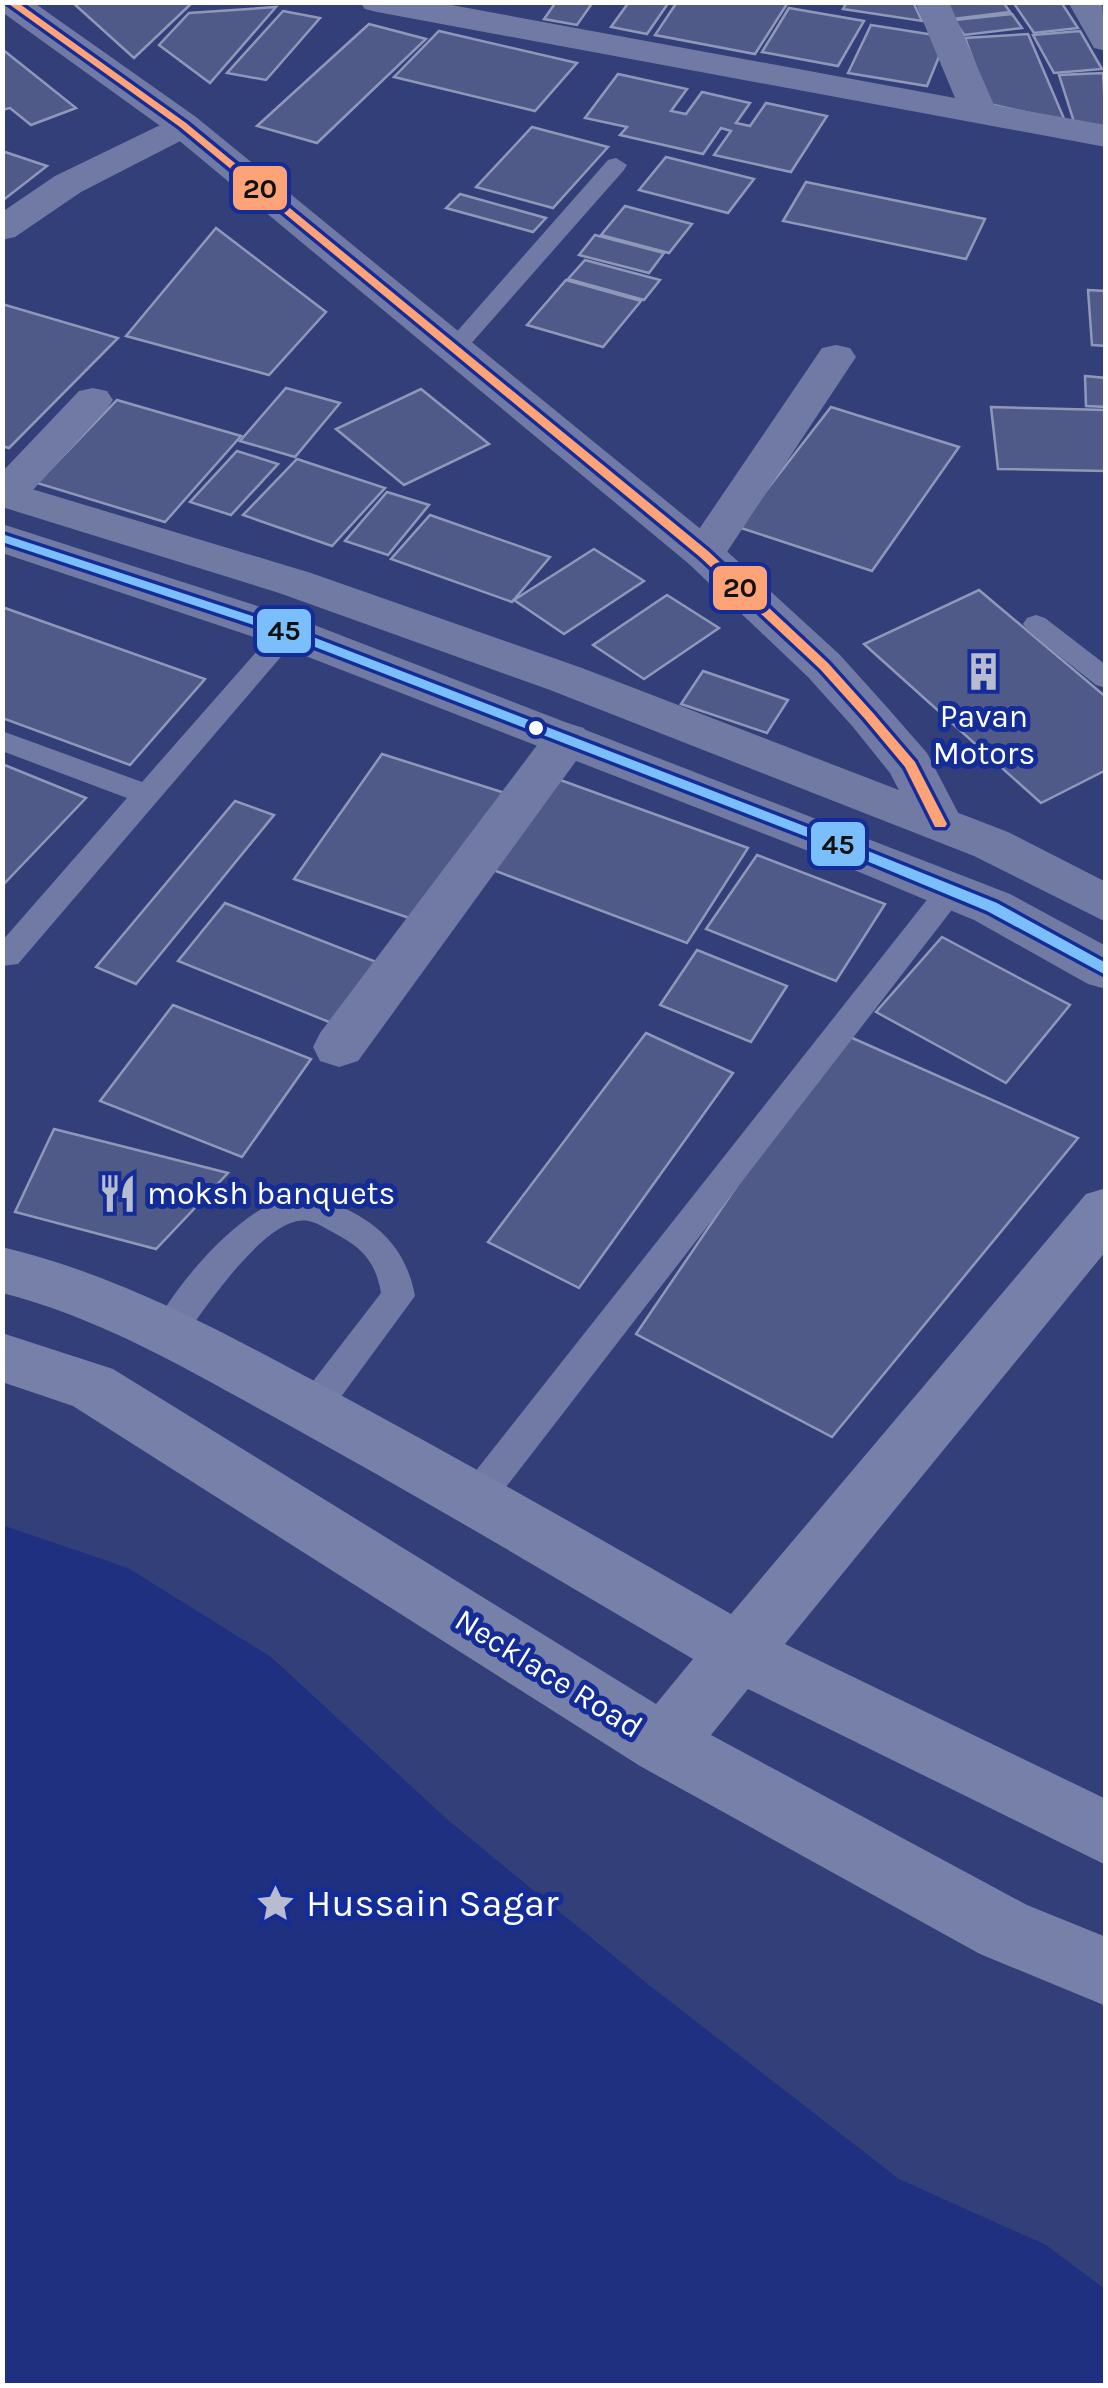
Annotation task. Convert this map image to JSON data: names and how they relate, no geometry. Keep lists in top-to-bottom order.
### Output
{
  "streets": {
    "main road": ["Necklace Road"]
  },
  "places": {
    "building": ["Pavan Motors"],
    "restaurant": ["moksh banquets"],
    "place": ["Hussain Sagar"]
  },
  "lines": ["transit line 20", "transit line 45"]
}
